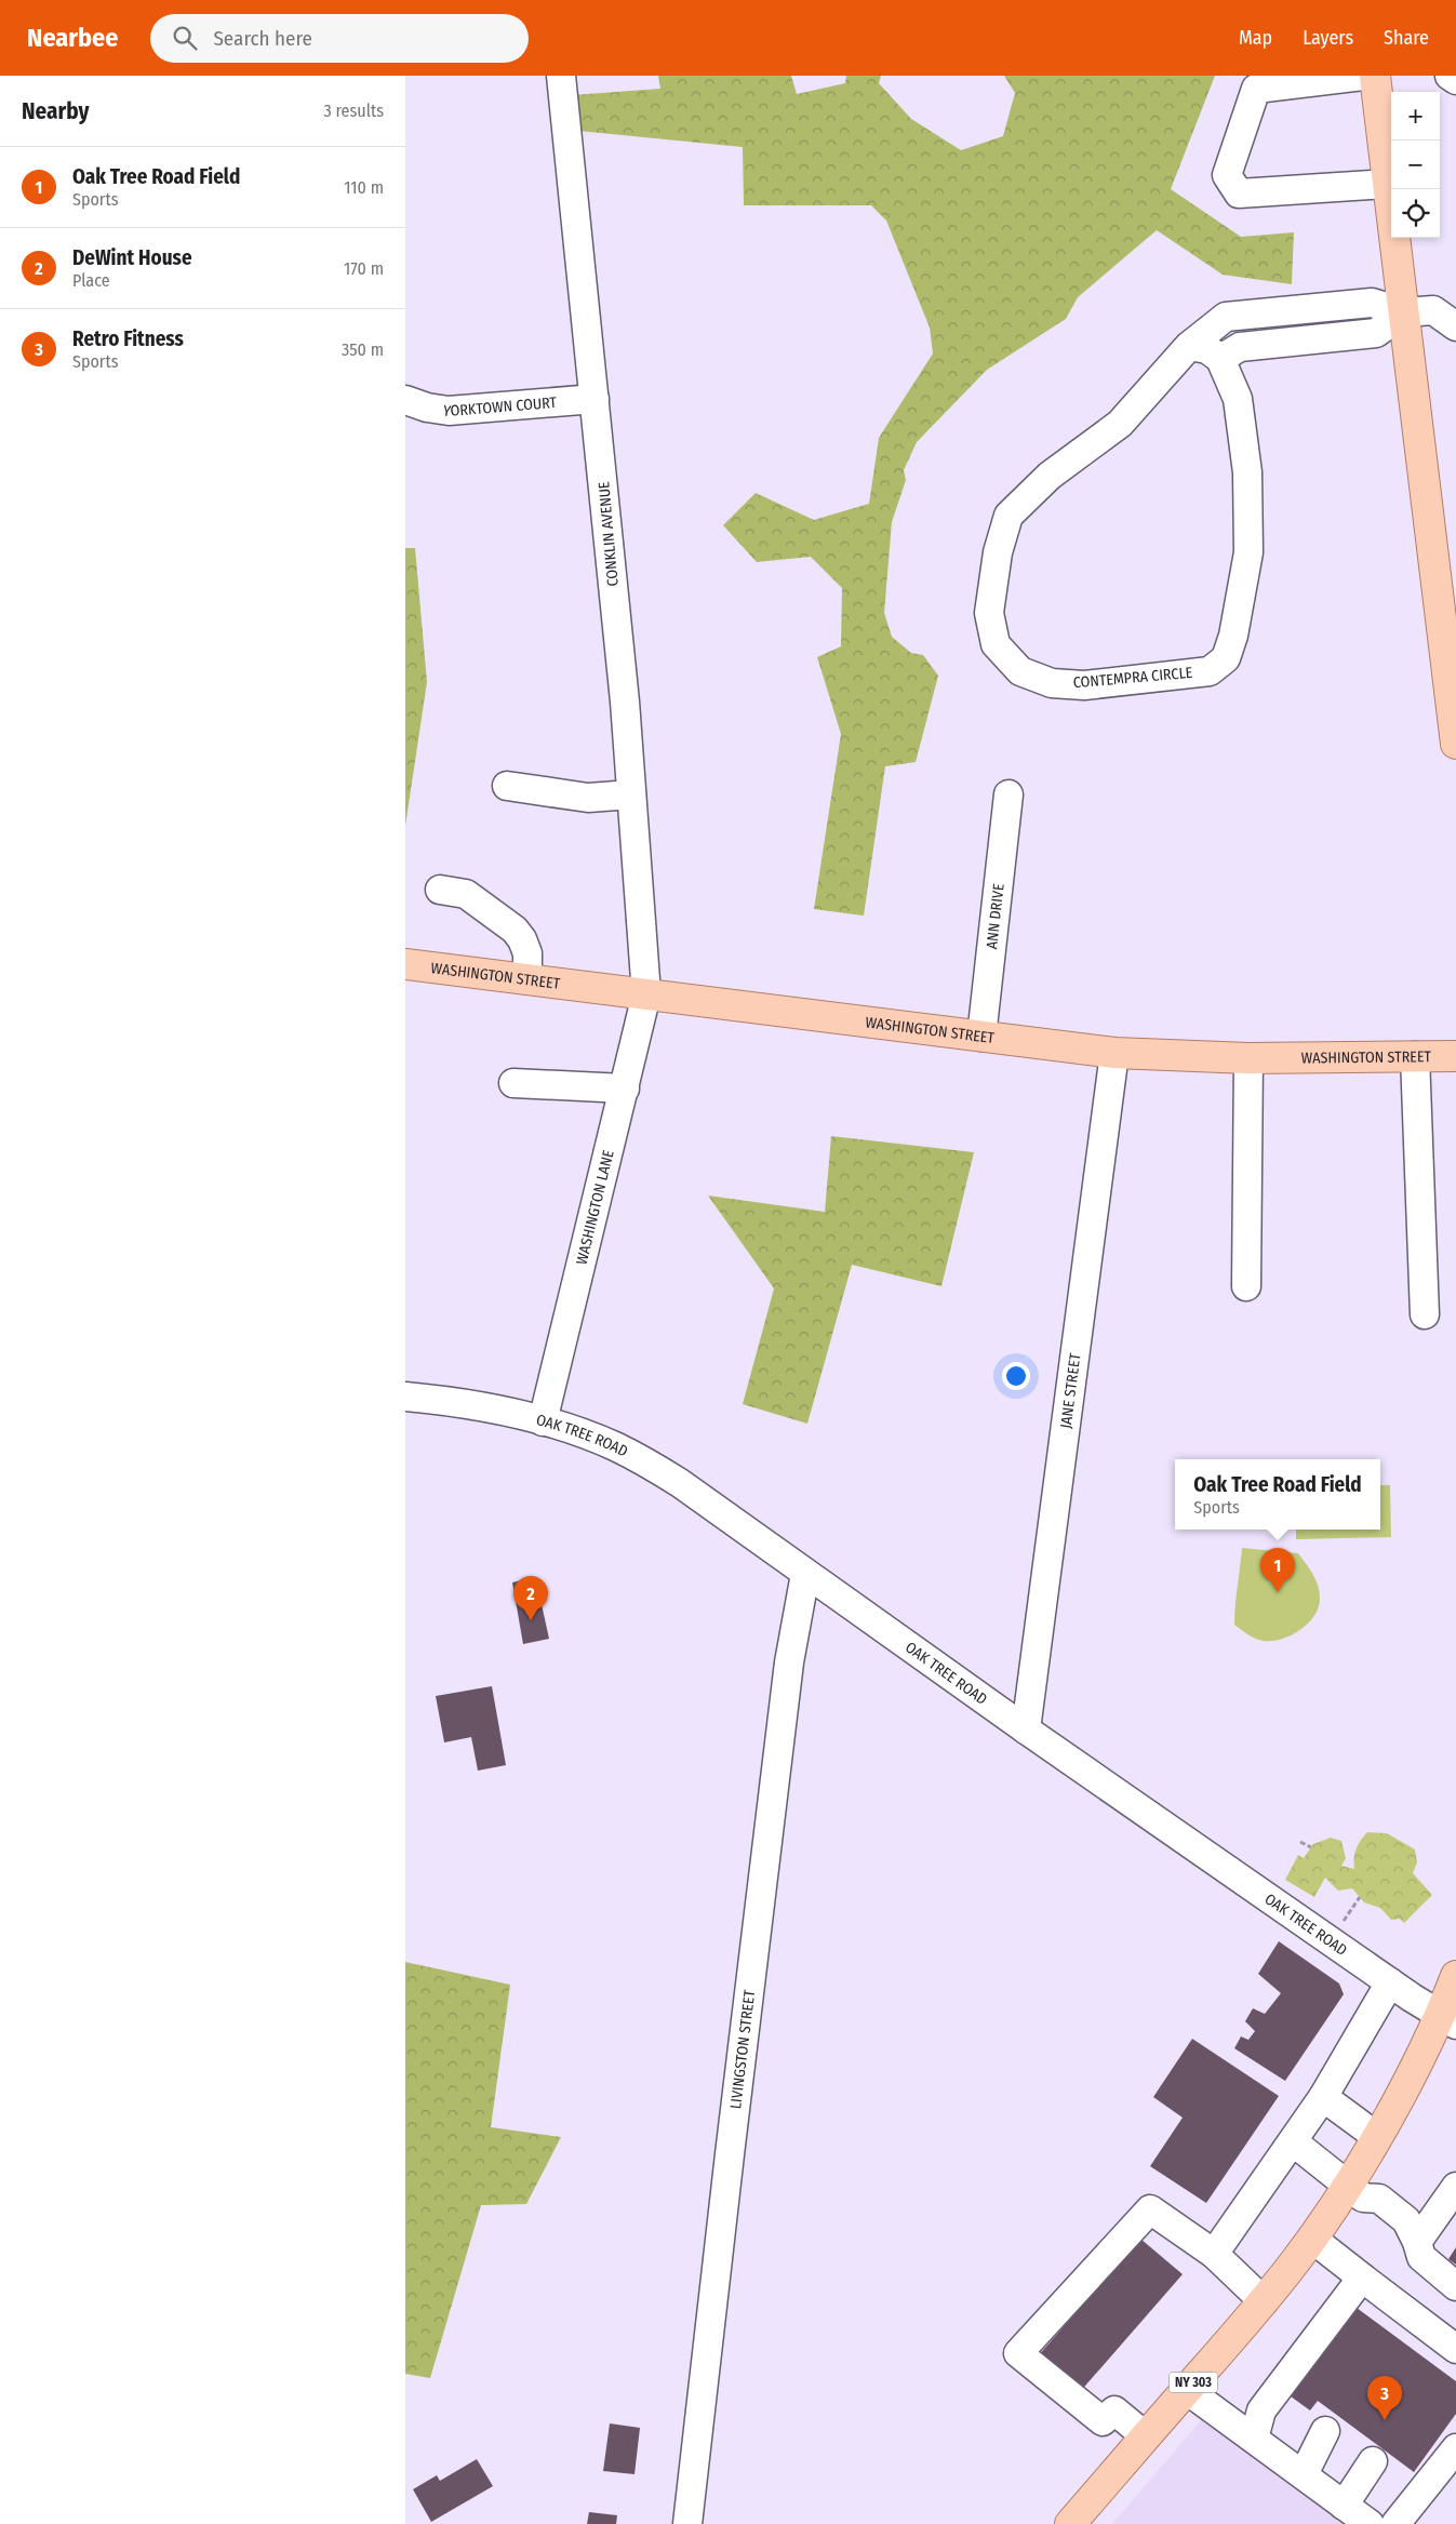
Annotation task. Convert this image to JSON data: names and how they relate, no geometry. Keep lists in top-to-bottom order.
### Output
{
  "streets": {
    "main road": ["WASHINGTON STREET", "NY 303"],
    "street": [
      "YORKTOWN COURT",
      "CONKLIN AVENUE",
      "CONTEMPRA CIRCLE",
      "ANN DRIVE",
      "WASHINGTON LANE",
      "JANE STREET",
      "OAK TREE ROAD",
      "LIVINGSTON STREET"
    ]
  },
  "crossings": [
    ["YORKTOWN COURT", "CONKLIN AVENUE"],
    ["CONKLIN AVENUE", "WASHINGTON STREET"],
    ["CONKLIN AVENUE", "WASHINGTON LANE"],
    ["ANN DRIVE", "WASHINGTON STREET"],
    ["WASHINGTON STREET", "WASHINGTON LANE"],
    ["WASHINGTON STREET", "JANE STREET"],
    ["WASHINGTON LANE", "OAK TREE ROAD"],
    ["JANE STREET", "OAK TREE ROAD"],
    ["OAK TREE ROAD", "LIVINGSTON STREET"],
    ["OAK TREE ROAD", "NY 303"]
  ],
  "page": {
    "header": "Nearbee",
    "search": "Search here",
    "nav": ["Map", "Layers", "Share"],
    "heading": ["Nearby", "3 results"],
    "map_buttons": ["+", "−"],
    "list": [
      {
        "mark": "1",
        "name": "Oak Tree Road Field",
        "note": "Sports",
        "value": "110 m"
      },
      {
        "mark": "2",
        "name": "DeWint House",
        "note": "Place",
        "value": "170 m"
      },
      {
        "mark": "3",
        "name": "Retro Fitness",
        "note": "Sports",
        "value": "350 m"
      }
    ],
    "popup": ["Oak Tree Road Field", "Sports"],
    "pins": ["1", "2", "3"]
  }
}
